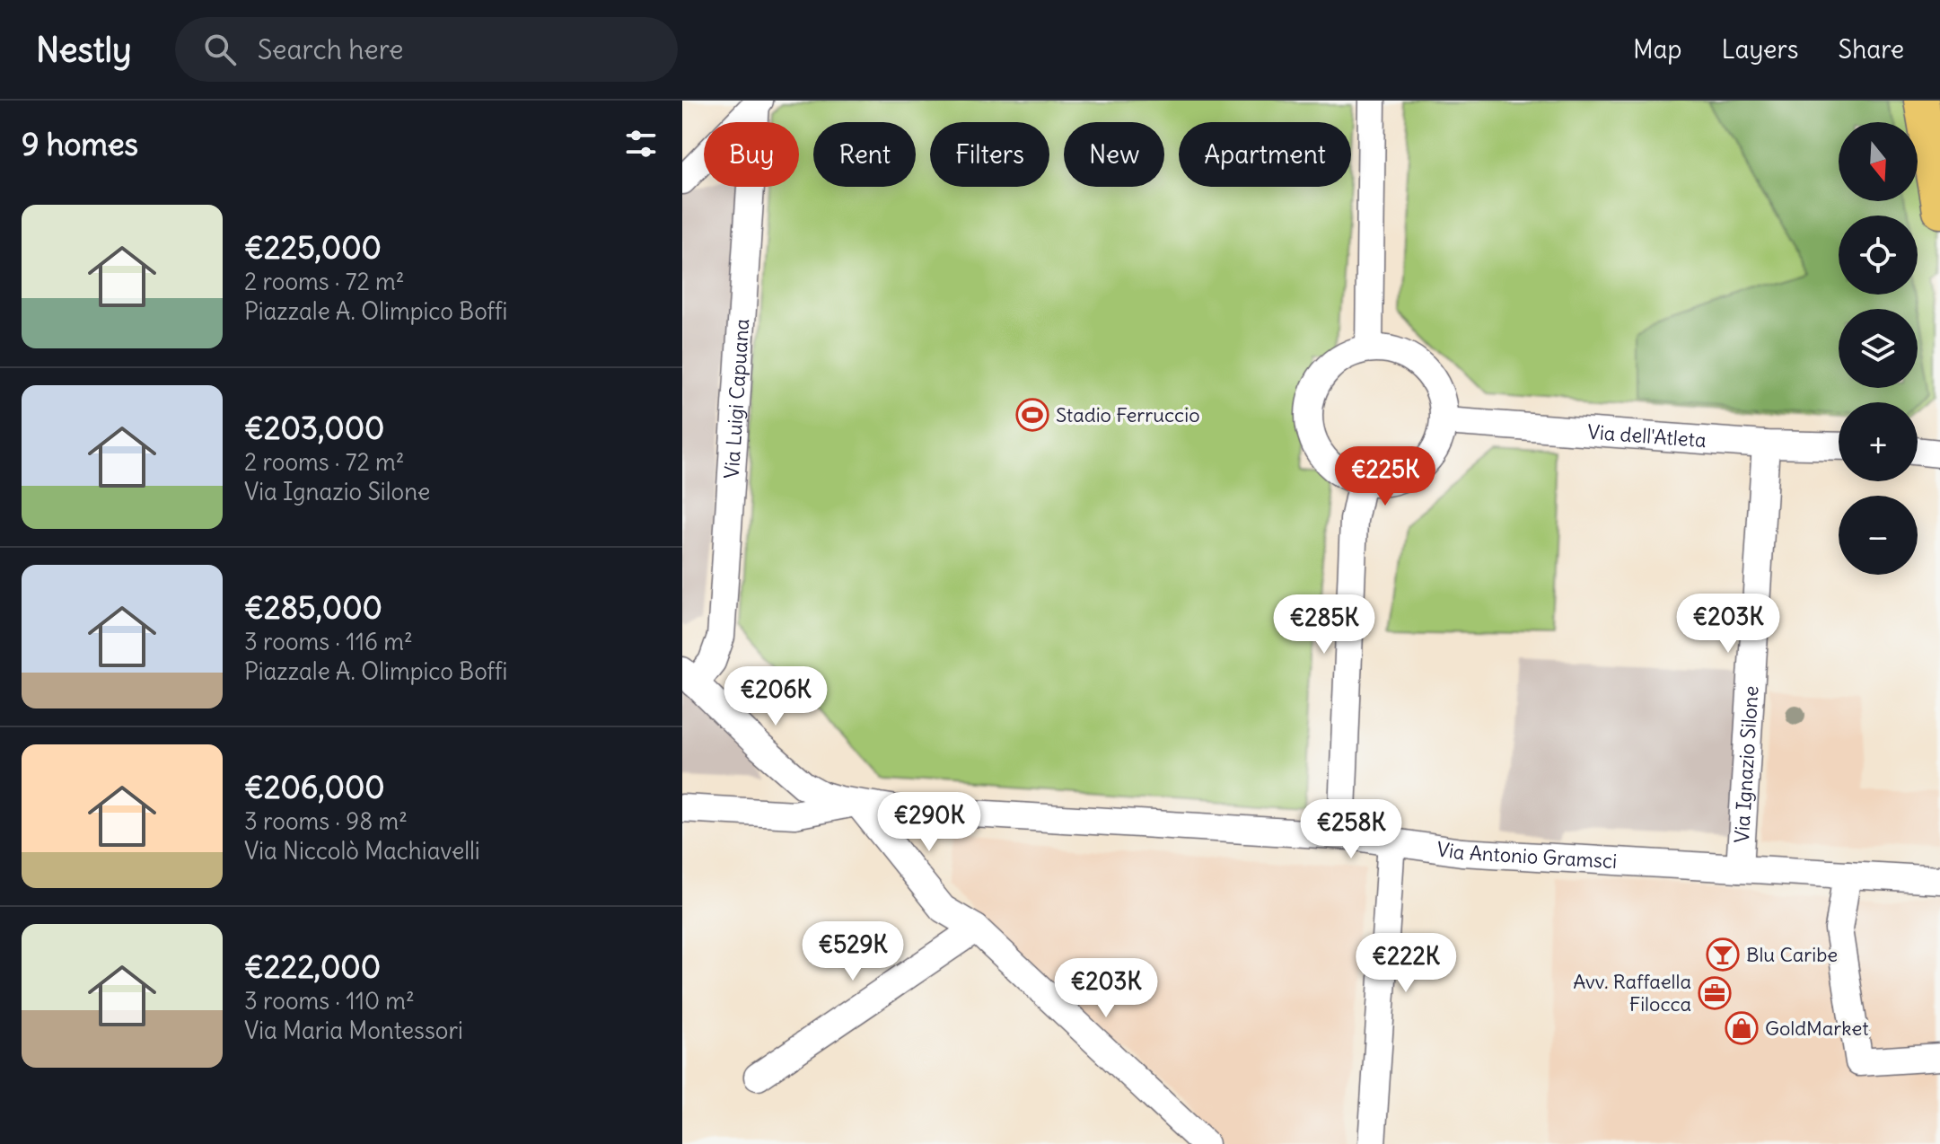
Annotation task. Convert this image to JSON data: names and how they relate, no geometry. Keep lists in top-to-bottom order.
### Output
{
  "streets": {
    "street": [
      "Via Luigi Capuana",
      "Via dell'Atleta",
      "Via Ignazio Silone",
      "Via Antonio Gramsci"
    ]
  },
  "crossings": [
    ["Via dell'Atleta", "Via Ignazio Silone"],
    ["Via Ignazio Silone", "Via Antonio Gramsci"]
  ],
  "places": {
    "sports": ["Stadio Ferruccio"],
    "bar": ["Blu Caribe"],
    "office": ["Avv. Raffaella Filocca"],
    "shop": ["GoldMarket"]
  },
  "north": "bottom",
  "page": {
    "header": "Nestly",
    "search": "Search here",
    "nav": ["Map", "Layers", "Share"],
    "heading": "9 homes",
    "map_buttons": ["+", "−"],
    "chip": [
      "Buy",
      "Rent",
      "Filters",
      "New",
      "Apartment"
    ],
    "list": [
      {
        "name": "€225,000",
        "note": "2 rooms · 72 m² · Piazzale A. Olimpico Boffi"
      },
      {
        "name": "€203,000",
        "note": "2 rooms · 72 m² · Via Ignazio Silone"
      },
      {
        "name": "€285,000",
        "note": "3 rooms · 116 m² · Piazzale A. Olimpico Boffi"
      },
      {
        "name": "€206,000",
        "note": "3 rooms · 98 m² · Via Niccolò Machiavelli"
      },
      {
        "name": "€222,000",
        "note": "3 rooms · 110 m² · Via Maria Montessori"
      }
    ],
    "price": [
      "€225K",
      "€203K",
      "€285K",
      "€206K",
      "€290K",
      "€258K",
      "€529K",
      "€222K",
      "€203K"
    ]
  }
}
